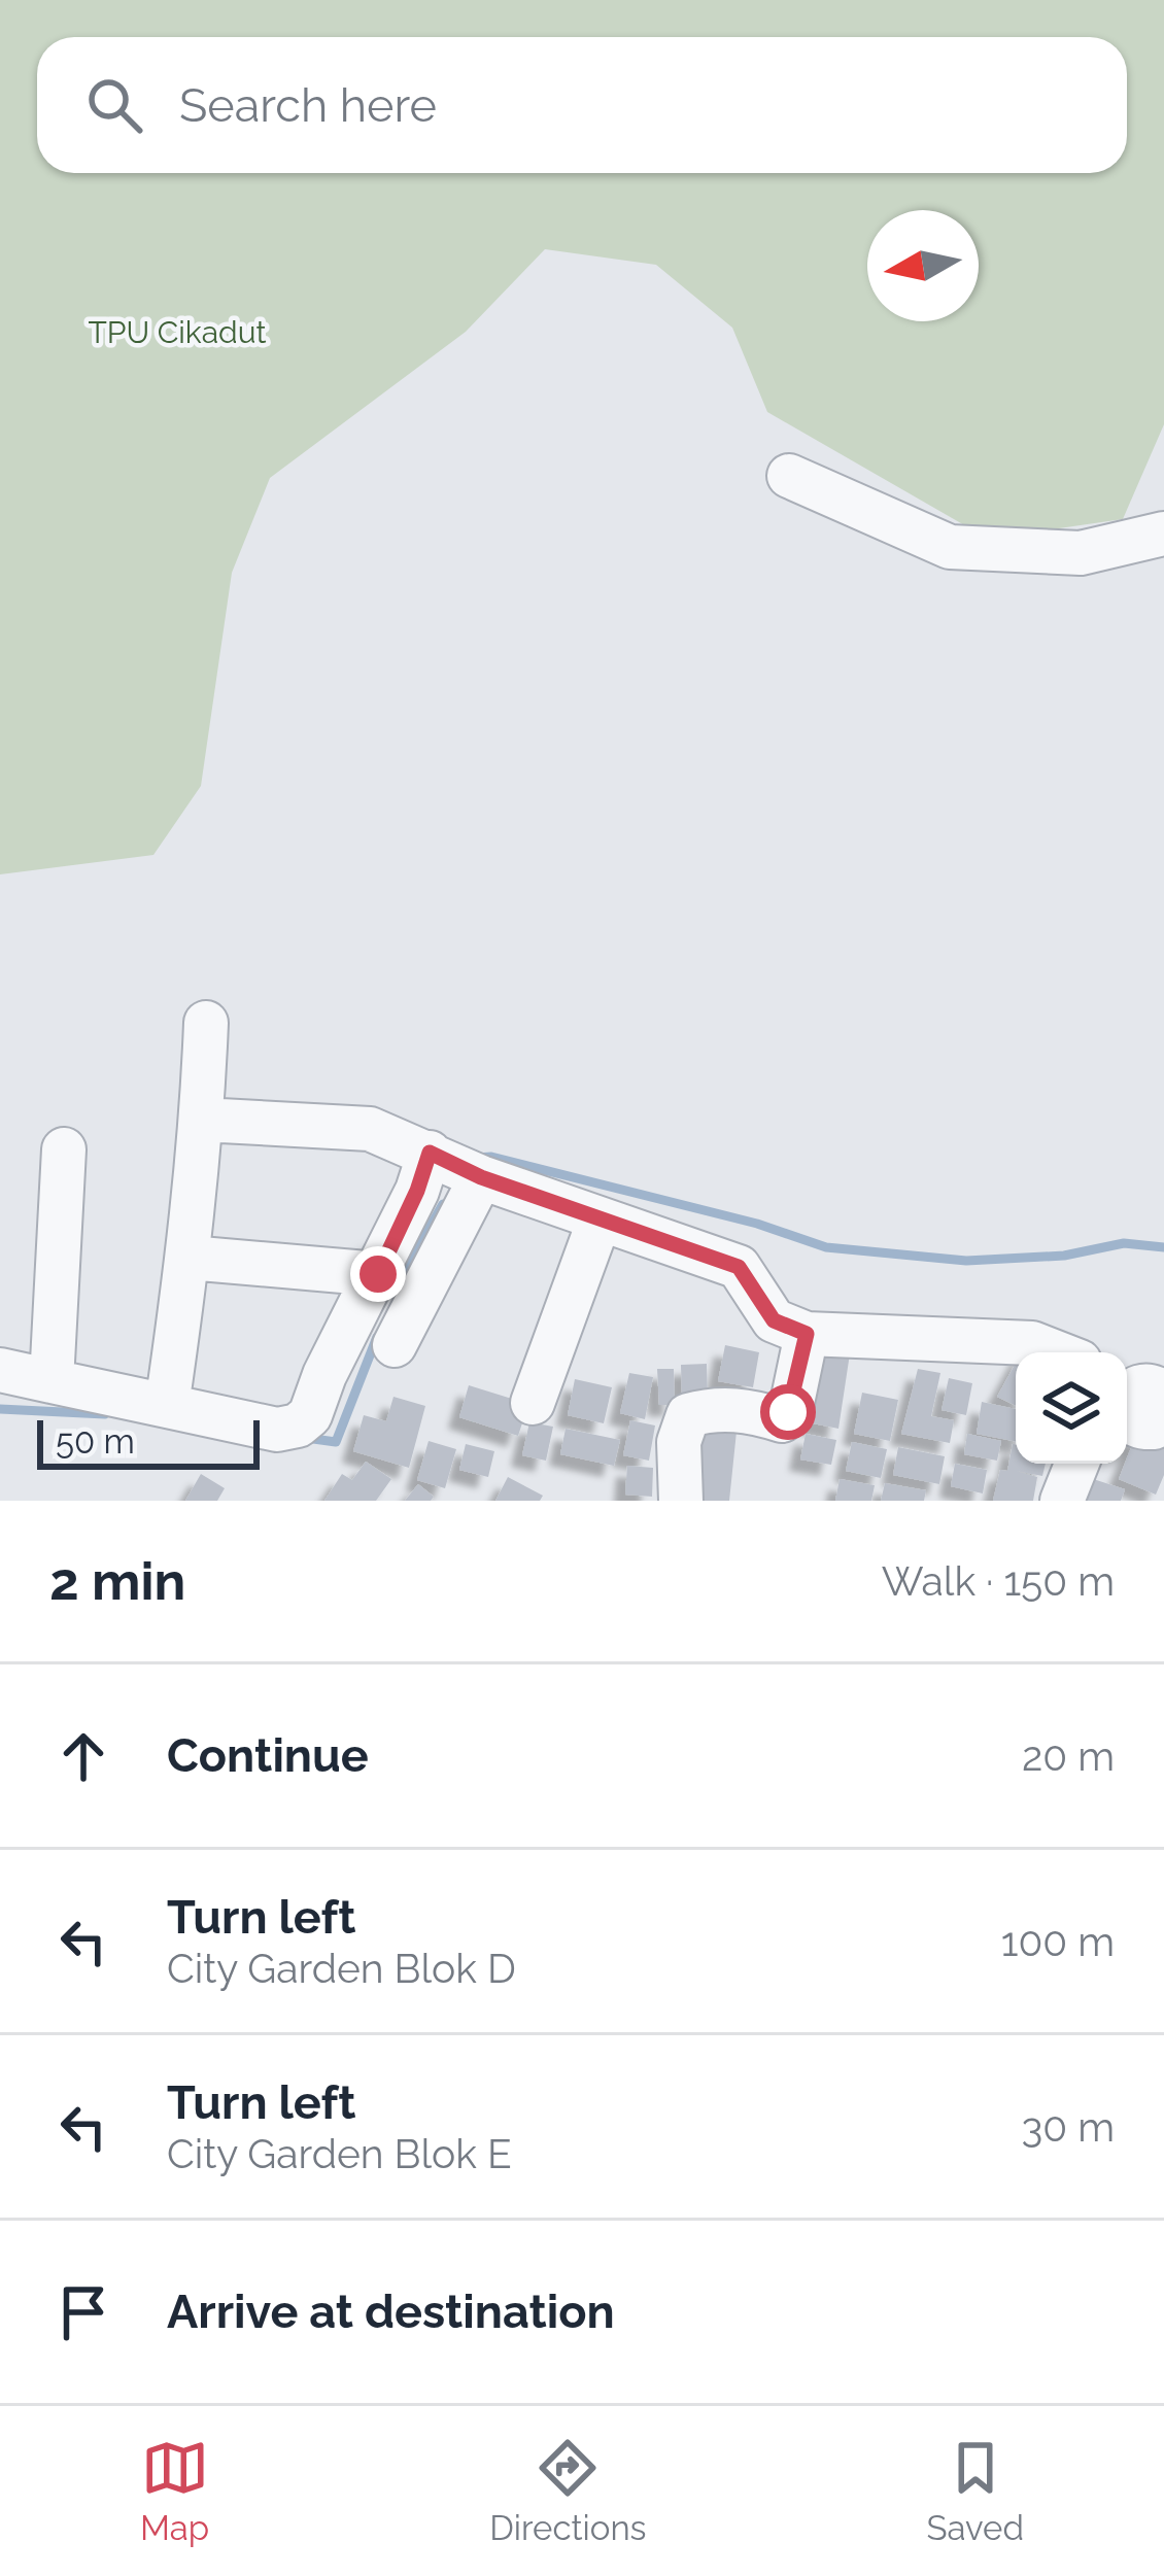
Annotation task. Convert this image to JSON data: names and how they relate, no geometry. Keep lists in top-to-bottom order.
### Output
{
  "parks": ["TPU Cikadut"],
  "scale_bar": "50 m",
  "north": "left",
  "page": {
    "search": "Search here",
    "scale": "50 m",
    "heading": ["2 min", "Walk · 150 m"],
    "list": [
      ["Continue", "20 m"],
      ["Turn left", "City Garden Blok D", "100 m"],
      ["Turn left", "City Garden Blok E", "30 m"],
      "Arrive at destination"
    ],
    "nav": ["Map", "Directions", "Saved"]
  }
}
